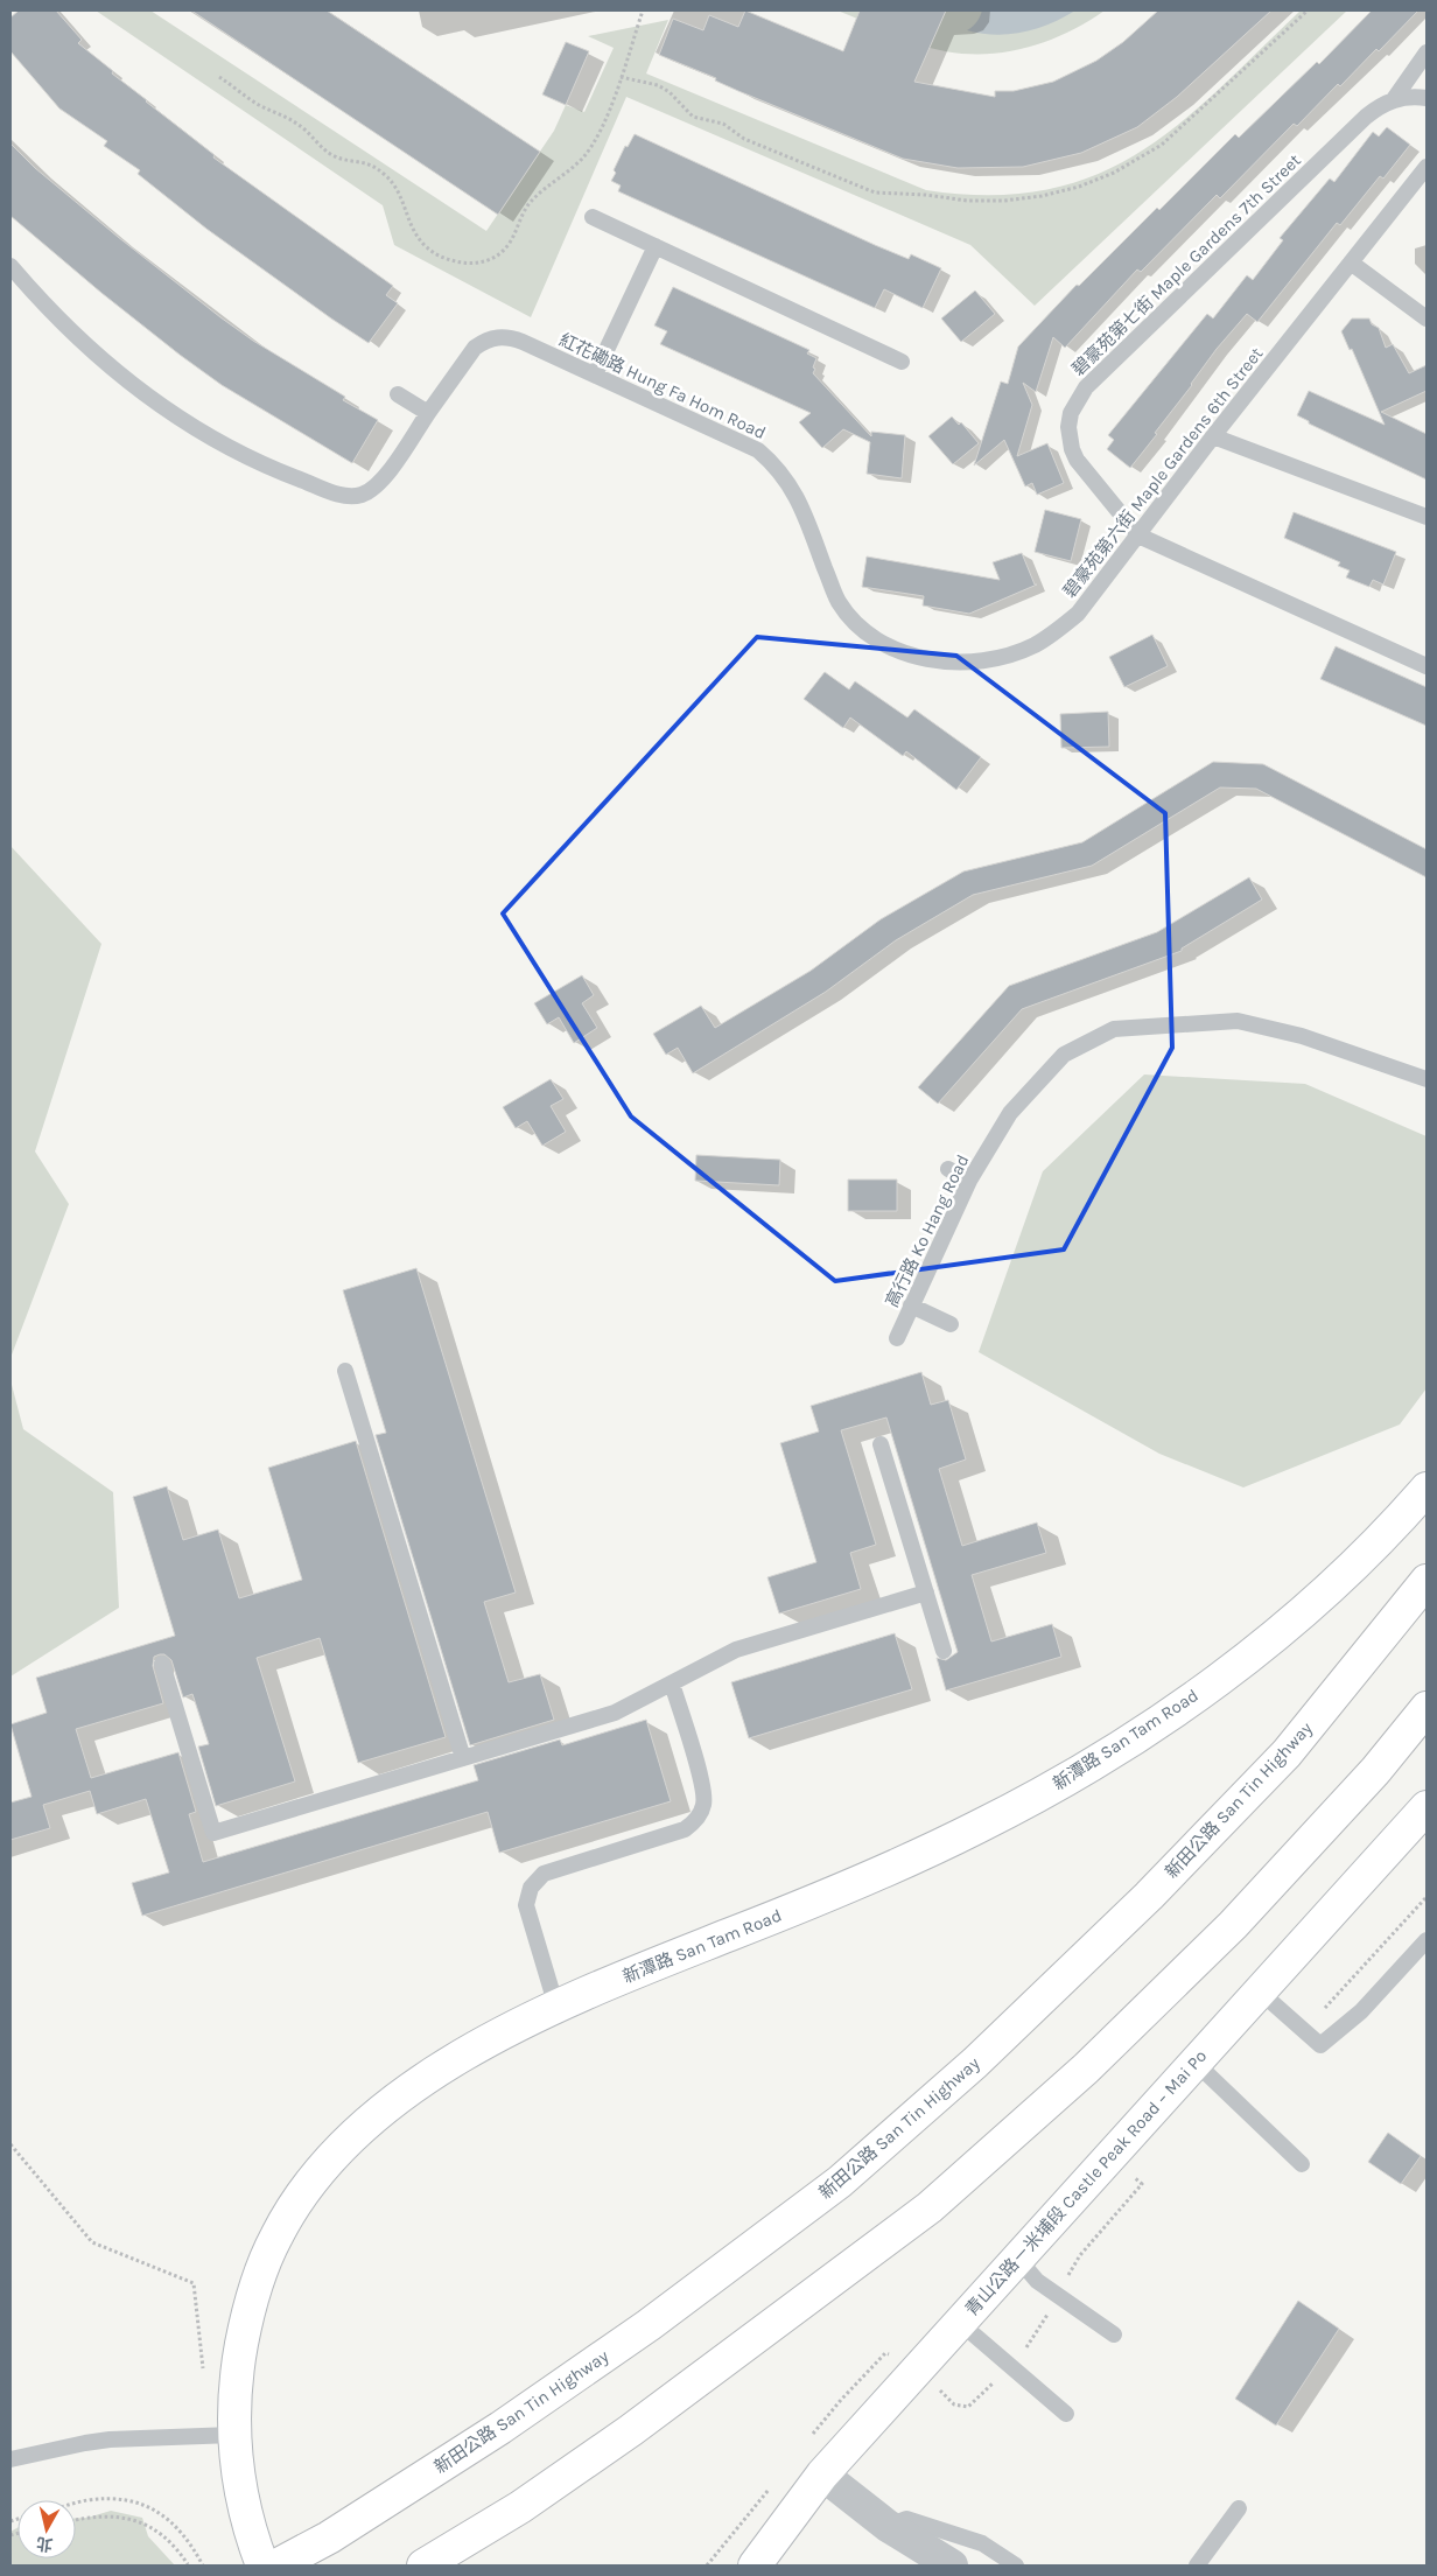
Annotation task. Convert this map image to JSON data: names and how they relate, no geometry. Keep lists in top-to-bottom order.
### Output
{
  "streets": {
    "main road": ["新潭路 San Tam Road", "新田公路 San Tin Highway", "青山公路－米埔段 Castle Peak Road – Mai Po"],
    "lane": [
      "碧豪苑第七街 Maple Gardens 7th Street",
      "紅花磡路 Hung Fa Hom Road",
      "碧豪苑第六街 Maple Gardens 6th Street",
      "高行路 Ko Hang Road"
    ]
  },
  "crossings": [
    ["碧豪苑第七街 Maple Gardens 7th Street", "碧豪苑第六街 Maple Gardens 6th Street"],
    ["紅花磡路 Hung Fa Hom Road", "碧豪苑第六街 Maple Gardens 6th Street"]
  ],
  "north": "bottom"
}
